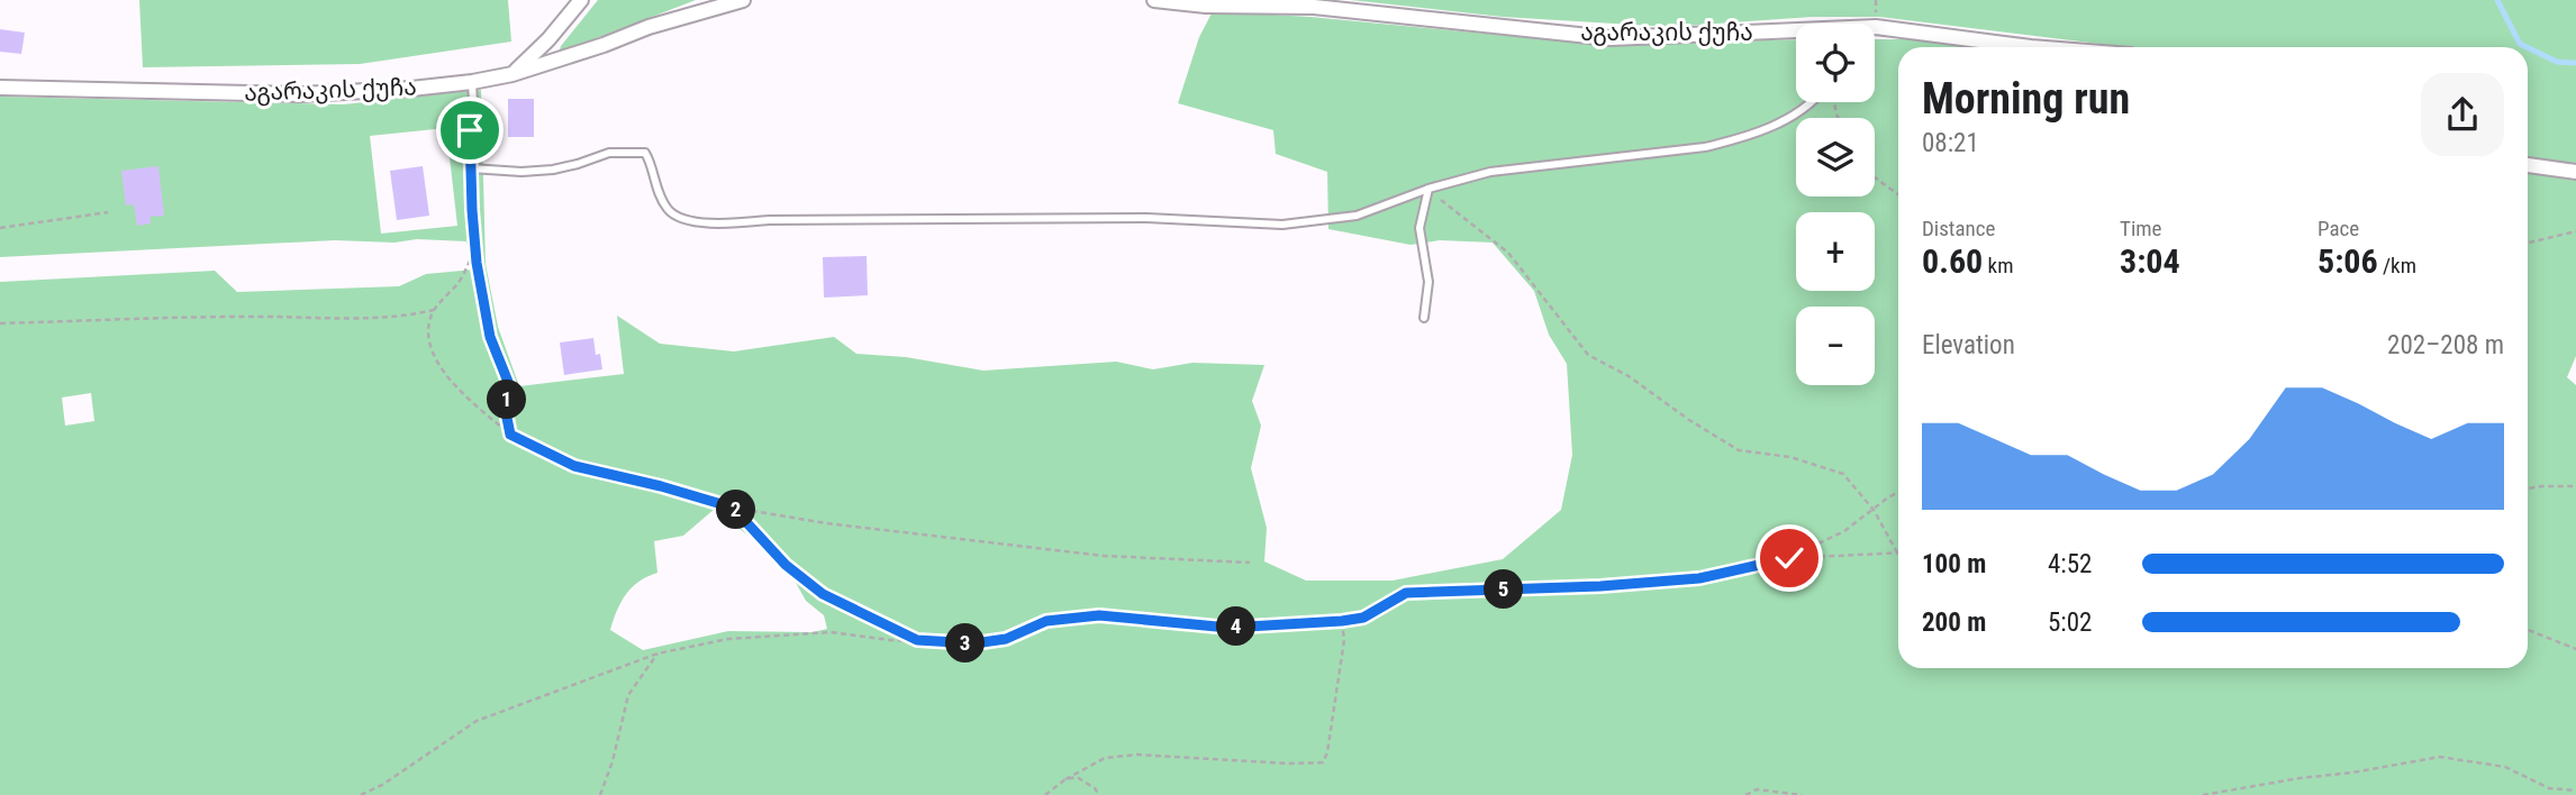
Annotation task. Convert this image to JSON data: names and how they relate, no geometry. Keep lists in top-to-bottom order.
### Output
{
  "streets": {
    "street": ["აგარაკის ქუჩა"]
  },
  "page": {
    "map_buttons": ["+", "−"],
    "heading": ["Morning run", "08:21"],
    "stats": [
      ["Distance", "0.60 km"],
      ["Time", "3:04"],
      ["Pace", "5:06 /km"]
    ],
    "chart": ["Elevation", "202–208 m"],
    "pins": [
      "1",
      "2",
      "5",
      "4",
      "3"
    ],
    "list": [
      {
        "name": "100 m",
        "note": "4:52"
      },
      {
        "name": "200 m",
        "note": "5:02"
      }
    ]
  }
}
